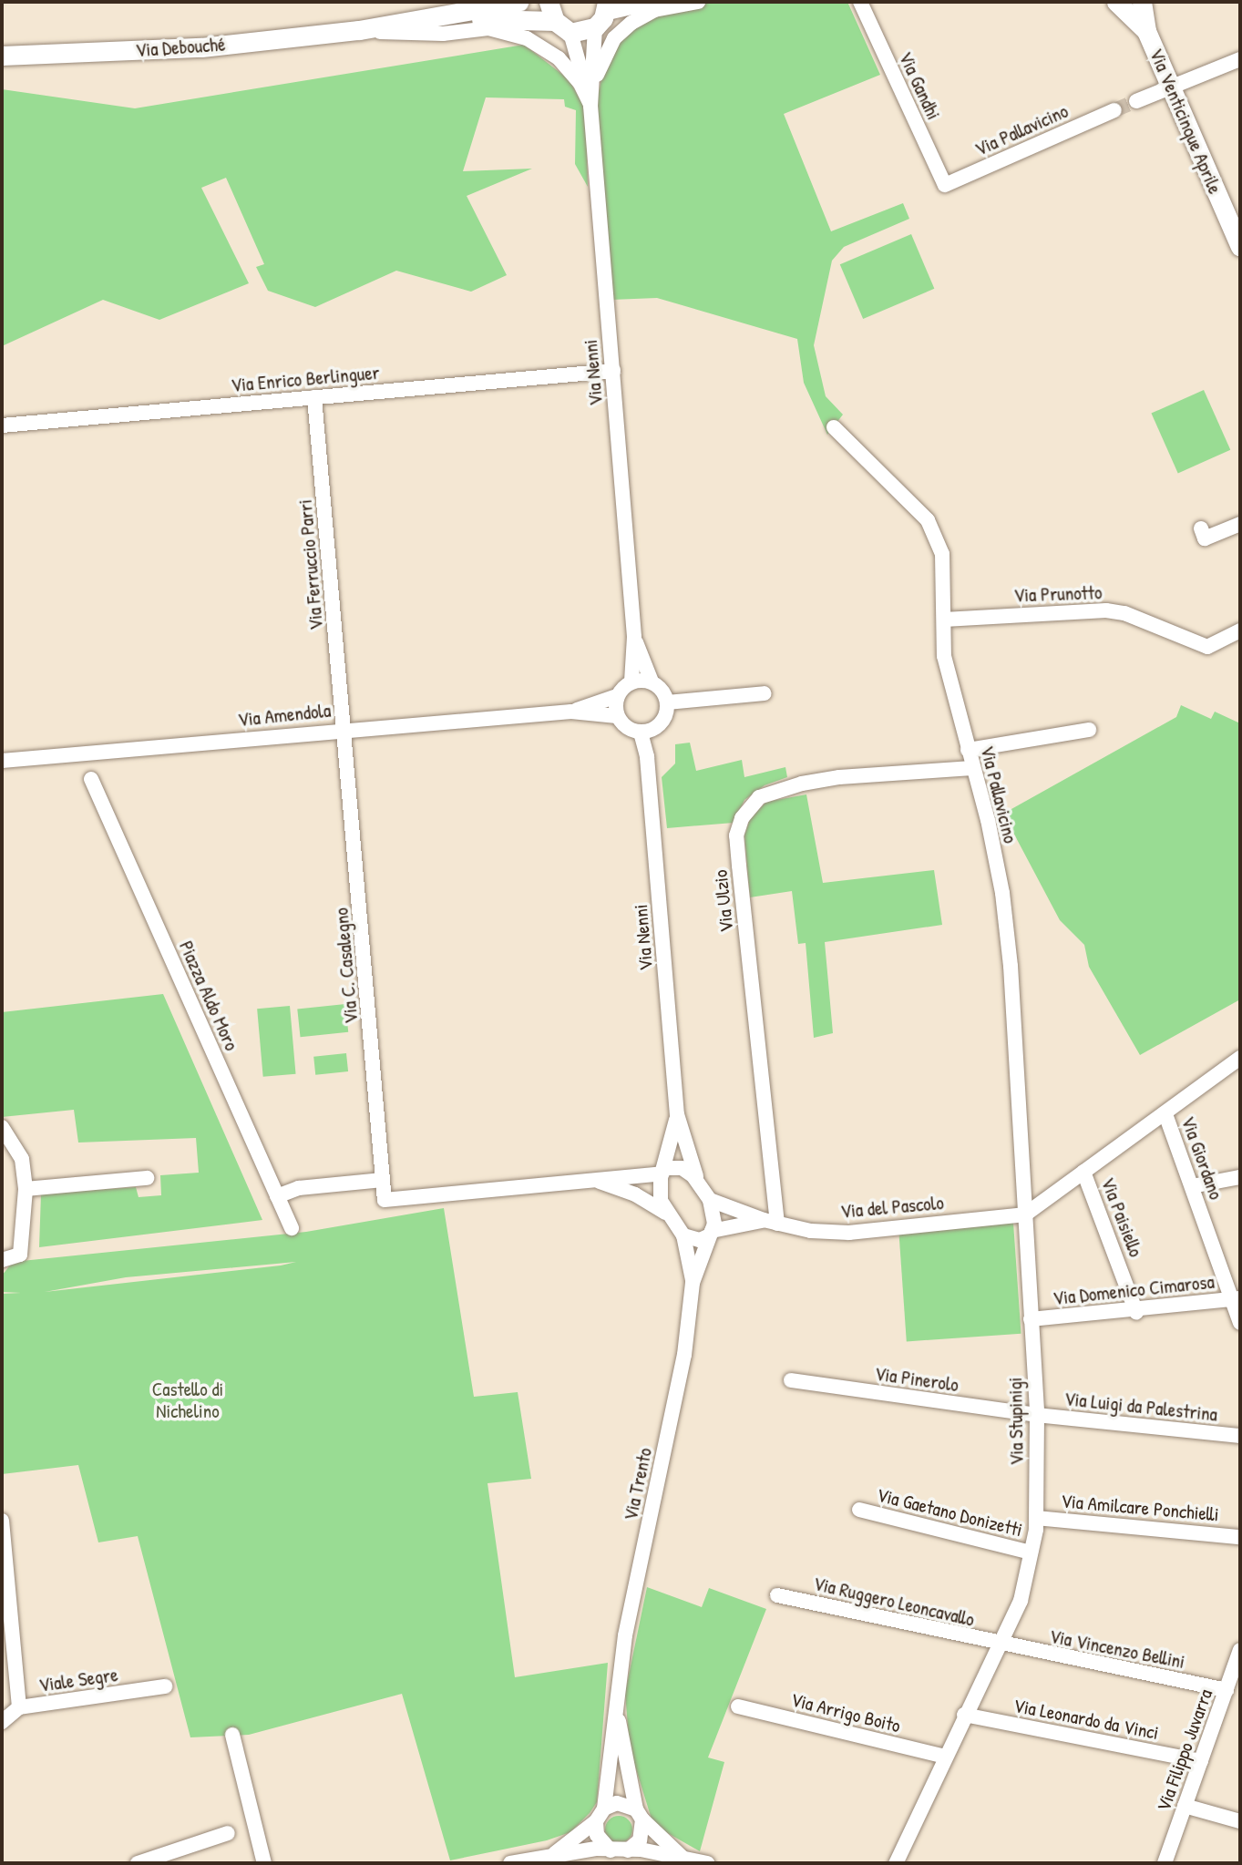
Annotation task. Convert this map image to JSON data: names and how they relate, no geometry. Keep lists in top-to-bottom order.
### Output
{
  "streets": {
    "main road": ["Via Debouché", "Via Venticinque Aprile"],
    "street": [
      "Via Gandhi",
      "Via Pallavicino",
      "Via Nenni",
      "Via Enrico Berlinguer",
      "Via Ferruccio Parri",
      "Via Prunotto",
      "Via Amendola",
      "Via Ulzio",
      "Via C. Casalegno",
      "Piazza Aldo Moro",
      "Via Giordano",
      "Via del Pascolo",
      "Via Paisiello",
      "Via Domenico Cimarosa",
      "Via Pinerolo",
      "Via Luigi da Palestrina",
      "Via Stupinigi",
      "Via Trento",
      "Via Amilcare Ponchielli",
      "Via Gaetano Donizetti",
      "Via Ruggero Leoncavallo",
      "Via Vincenzo Bellini",
      "Viale Segre",
      "Via Arrigo Boito",
      "Via Leonardo da Vinci",
      "Via Filippo Juvarra"
    ]
  },
  "crossings": [
    ["Via Debouché", "Via Nenni"],
    ["Via Gandhi", "Via Pallavicino"],
    ["Via Pallavicino", "Via Prunotto"],
    ["Via Pallavicino", "Via Ulzio"],
    ["Via Pallavicino", "Via del Pascolo"],
    ["Via Pallavicino", "Via Stupinigi"],
    ["Via Nenni", "Via Enrico Berlinguer"],
    ["Via Nenni", "Via Amendola"],
    ["Via Enrico Berlinguer", "Via Ferruccio Parri"],
    ["Via Ferruccio Parri", "Via Amendola"],
    ["Via Ferruccio Parri", "Via C. Casalegno"],
    ["Via Amendola", "Via C. Casalegno"],
    ["Via Ulzio", "Via del Pascolo"],
    ["Via Giordano", "Via Domenico Cimarosa"],
    ["Via del Pascolo", "Via Stupinigi"],
    ["Via del Pascolo", "Via Trento"],
    ["Via Paisiello", "Via Domenico Cimarosa"],
    ["Via Domenico Cimarosa", "Via Stupinigi"],
    ["Via Pinerolo", "Via Luigi da Palestrina"],
    ["Via Pinerolo", "Via Stupinigi"],
    ["Via Luigi da Palestrina", "Via Stupinigi"],
    ["Via Stupinigi", "Via Amilcare Ponchielli"],
    ["Via Stupinigi", "Via Gaetano Donizetti"],
    ["Via Stupinigi", "Via Ruggero Leoncavallo"],
    ["Via Stupinigi", "Via Vincenzo Bellini"],
    ["Via Stupinigi", "Via Arrigo Boito"],
    ["Via Stupinigi", "Via Leonardo da Vinci"],
    ["Via Ruggero Leoncavallo", "Via Vincenzo Bellini"],
    ["Via Vincenzo Bellini", "Via Filippo Juvarra"],
    ["Via Leonardo da Vinci", "Via Filippo Juvarra"]
  ],
  "parks": ["Castello di Nichelino"]
}
